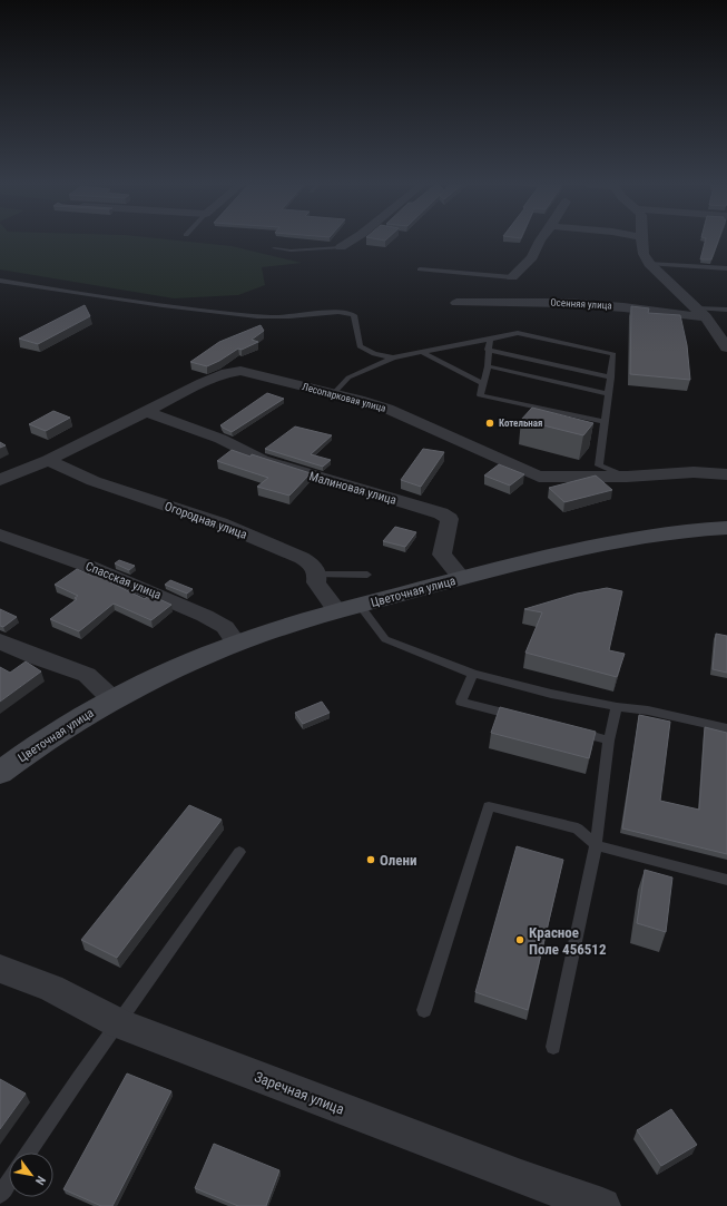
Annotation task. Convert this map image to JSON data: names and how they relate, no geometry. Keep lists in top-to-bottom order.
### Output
{
  "streets": {
    "main road": ["Цветочная улица"],
    "street": [
      "Осенняя улица",
      "Лесопарковая улица",
      "Малиновая улица",
      "Огородная улица",
      "Спасская улица",
      "Заречная улица"
    ]
  },
  "crossings": [
    ["Лесопарковая улица", "Малиновая улица"],
    ["Лесопарковая улица", "Огородная улица"],
    ["Малиновая улица", "Цветочная улица"],
    ["Огородная улица", "Цветочная улица"],
    ["Спасская улица", "Цветочная улица"]
  ],
  "places": ["Котельная", "Олени", "Красное Поле 456512"],
  "north": "bottom right"
}
